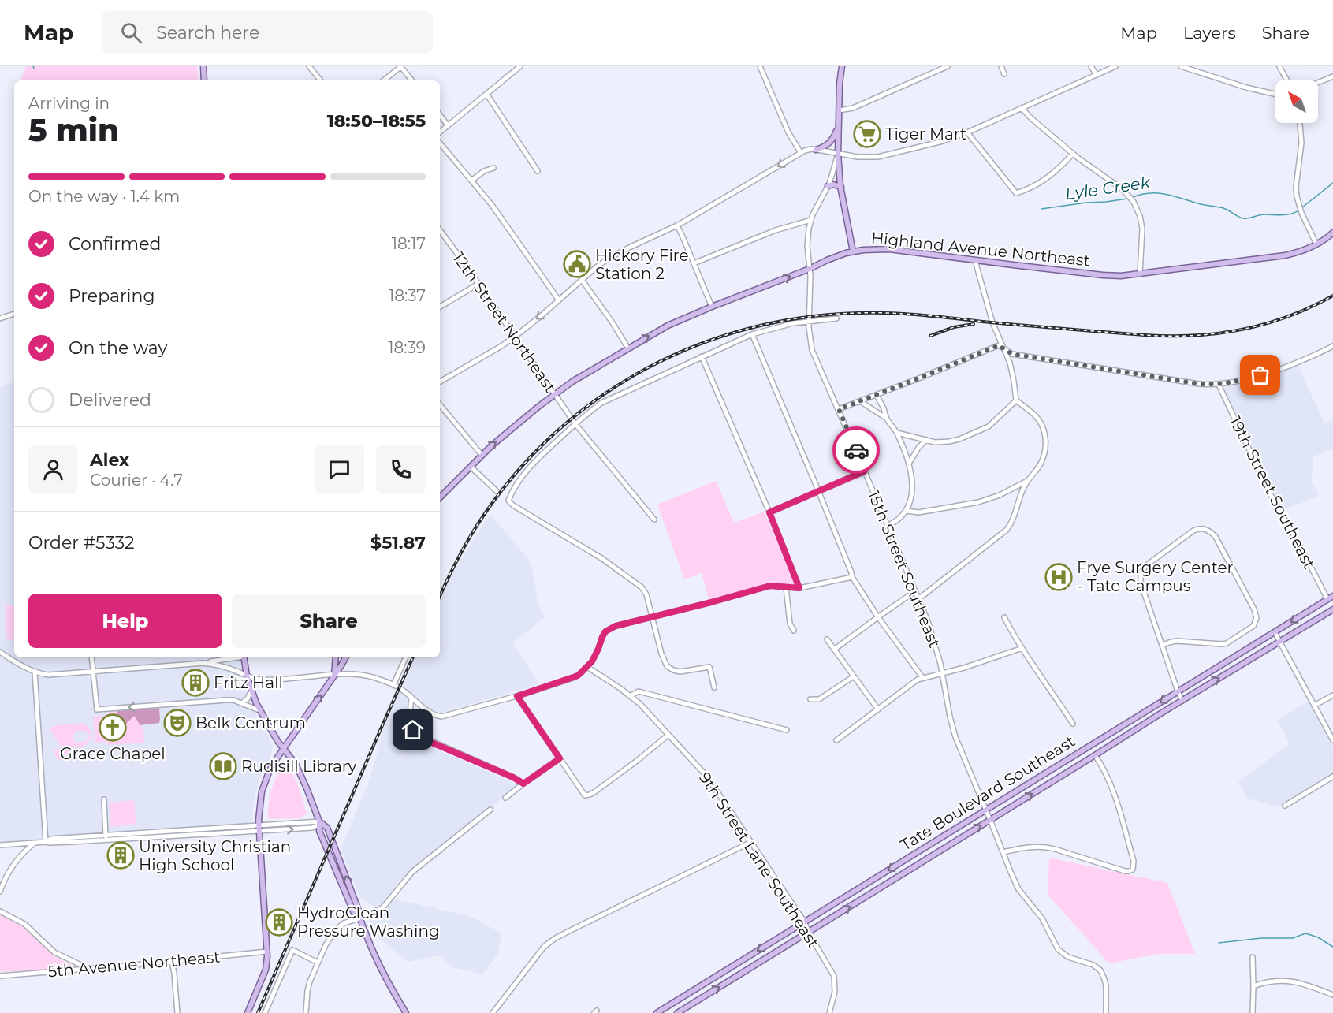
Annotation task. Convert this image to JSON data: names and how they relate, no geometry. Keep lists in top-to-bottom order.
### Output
{
  "streets": {
    "main road": ["Highland Avenue Northeast", "Tate Boulevard Southeast"],
    "street": [
      "12th Street Northeast",
      "19th Street Southeast",
      "15th Street Southeast",
      "9th Street Lane Southeast",
      "5th Avenue Northeast"
    ]
  },
  "crossings": [
    ["Highland Avenue Northeast", "12th Street Northeast"],
    ["Highland Avenue Northeast", "15th Street Southeast"],
    ["19th Street Southeast", "Tate Boulevard Southeast"],
    ["15th Street Southeast", "Tate Boulevard Southeast"],
    ["Tate Boulevard Southeast", "9th Street Lane Southeast"]
  ],
  "water": ["Lyle Creek"],
  "places": {
    "supermarket": ["Tiger Mart"],
    "public building": ["Hickory Fire Station 2"],
    "hospital": ["Frye Surgery Center - Tate Campus"],
    "building": ["Fritz Hall", "University Christian High School", "HydroClean Pressure Washing"],
    "theatre": ["Belk Centrum"],
    "church": ["Grace Chapel"],
    "library": ["Rudisill Library"]
  },
  "north": "top left",
  "page": {
    "header": "Map",
    "search": "Search here",
    "nav": ["Map", "Layers", "Share"],
    "heading": ["5 min", "Arriving in", "18:50–18:55"],
    "panel": [
      "Alex",
      "Courier · 4.7",
      "Order #5332",
      "$51.87"
    ],
    "bar": "On the way · 1.4 km",
    "list": [
      ["Confirmed", "18:17"],
      ["Preparing", "18:37"],
      ["On the way", "18:39"],
      "Delivered"
    ],
    "buttons": ["Help", "Share"]
  }
}
